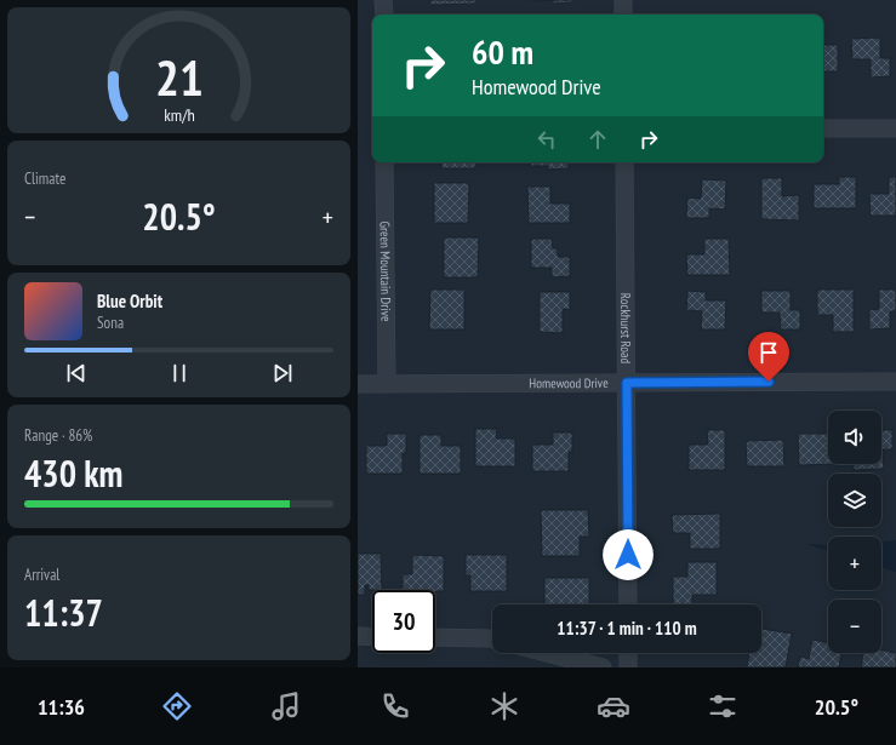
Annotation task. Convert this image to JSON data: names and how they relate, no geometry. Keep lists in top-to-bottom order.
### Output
{
  "streets": {
    "street": ["Green Mountain Drive", "Rockhurst Road", "Homewood Drive"]
  },
  "crossings": [
    ["Green Mountain Drive", "Homewood Drive"],
    ["Rockhurst Road", "Homewood Drive"]
  ],
  "page": {
    "turn": ["60 m", "Homewood Drive"],
    "tile": [
      "Climate",
      ["Range · 86%", "430 km"],
      ["Arrival", "11:37"]
    ],
    "heat": ["−", "20.5°", "+"],
    "song": ["Blue Orbit", "Sona"],
    "map_buttons": ["+", "−"],
    "limit": "30",
    "trip": "11:37 · 1 min · 110 m",
    "tabs": ["11:36", "20.5°"],
    "gauge": ["21", "km/h"]
  }
}
